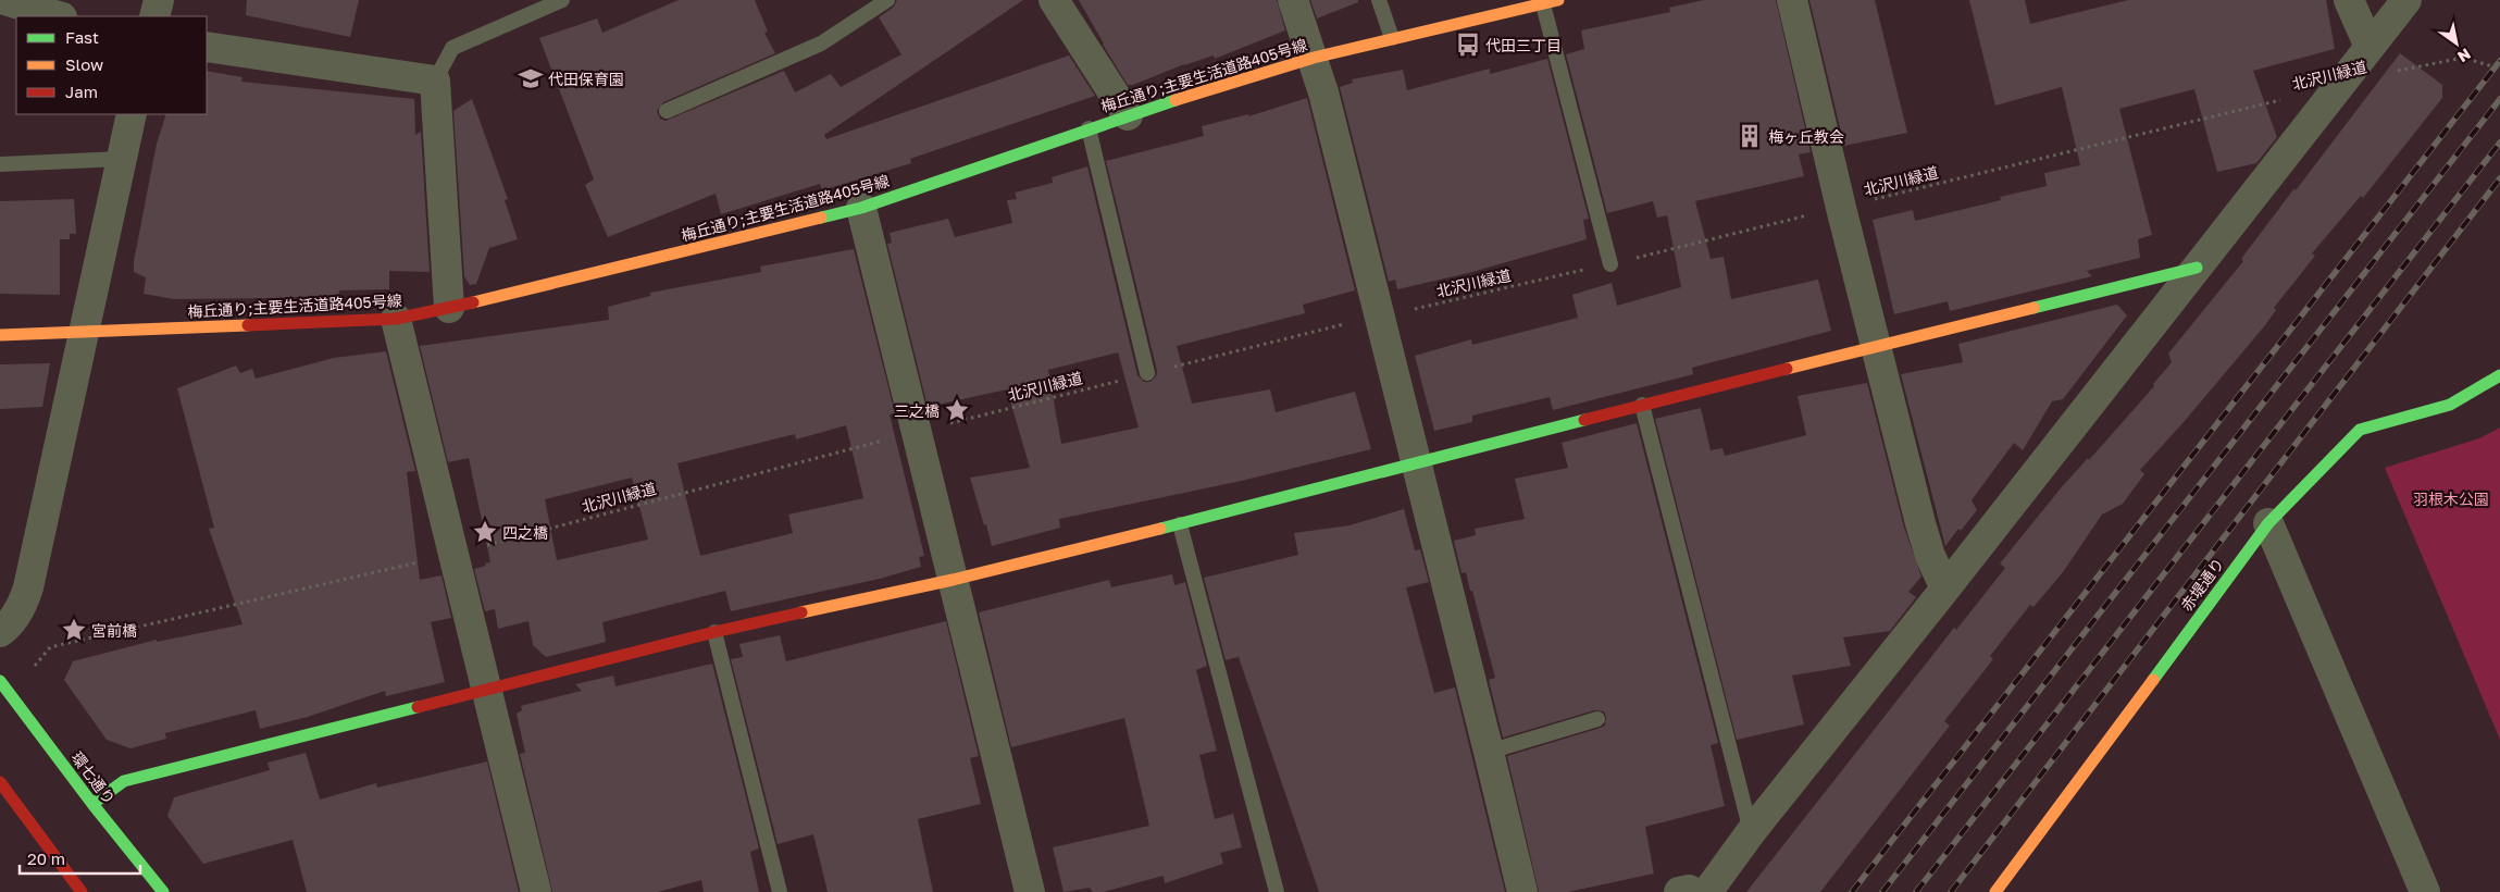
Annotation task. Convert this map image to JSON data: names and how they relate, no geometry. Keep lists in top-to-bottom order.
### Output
{
  "streets": {
    "street": ["梅丘通り;主要生活道路405号線", "赤堤通り", "環七通り"],
    "path": ["北沢川緑道"]
  },
  "parks": ["羽根木公園"],
  "places": {
    "bus stop": ["代田三丁目"],
    "school or university": ["代田保育園"],
    "building": ["梅ヶ丘教会"],
    "place": ["三之橋", "四之橋", "宮前橋"]
  },
  "legend": ["Fast", "Slow", "Jam"],
  "scale_bar": "20 m",
  "north": "bottom right"
}
